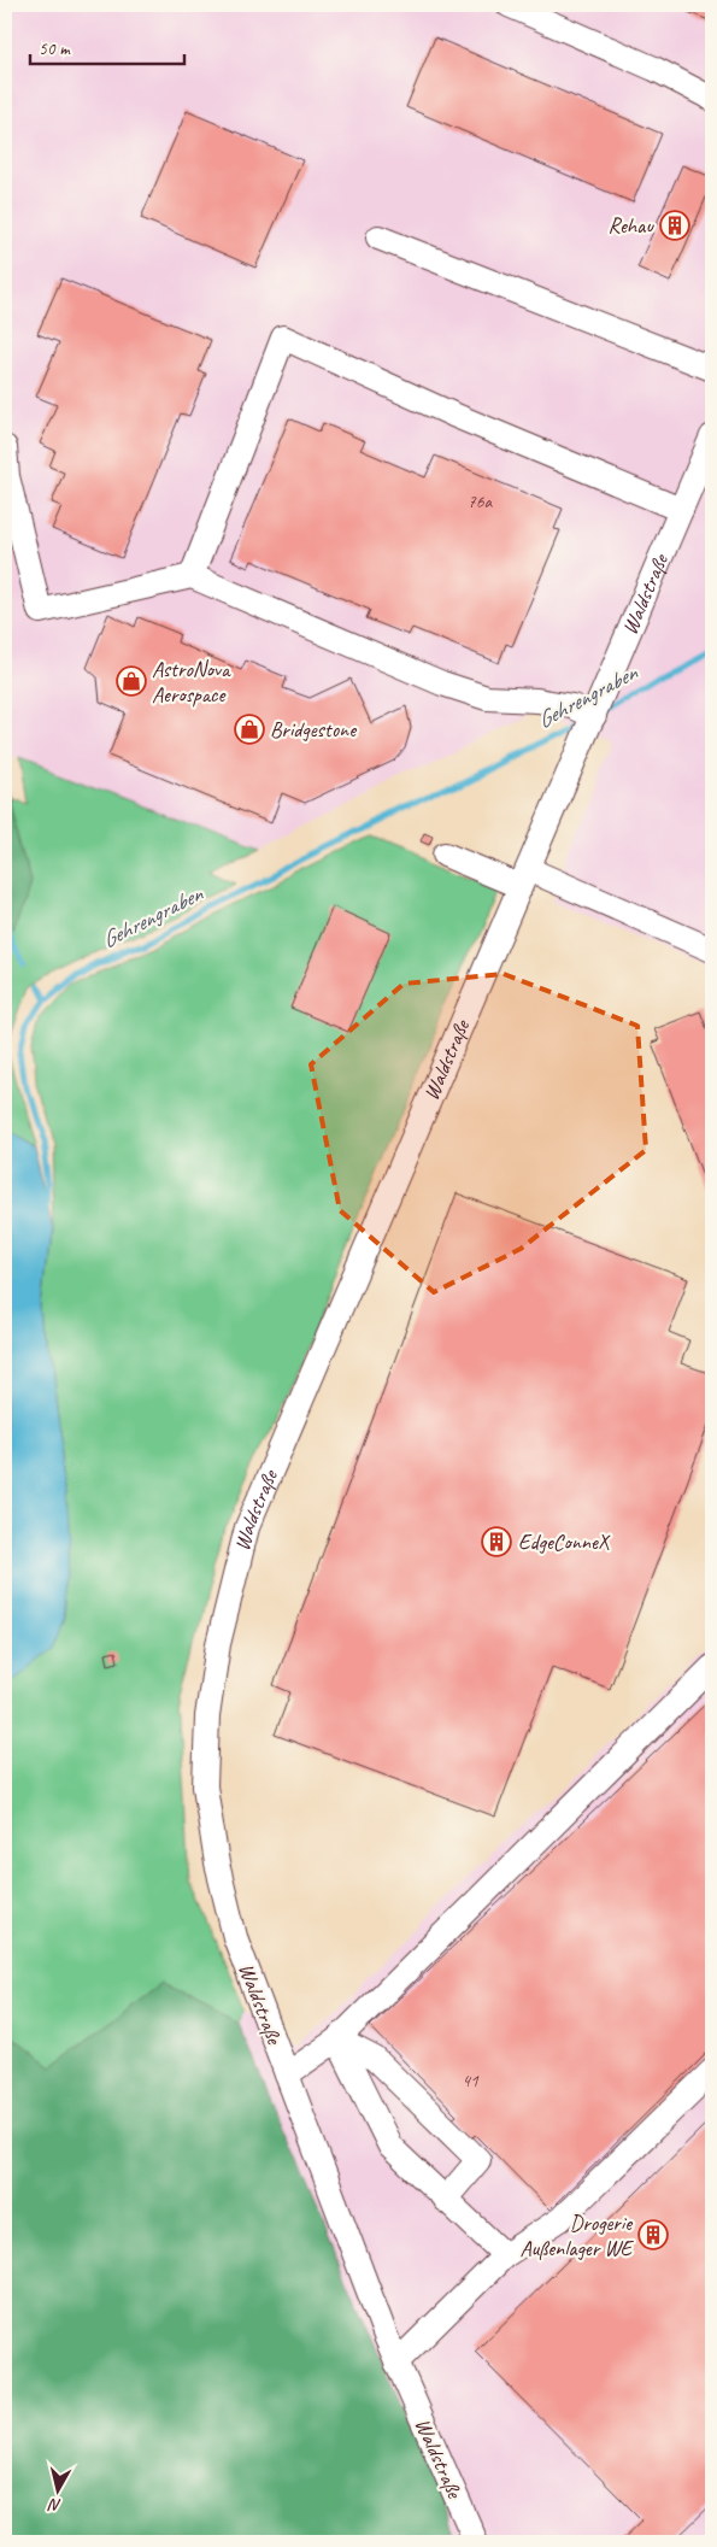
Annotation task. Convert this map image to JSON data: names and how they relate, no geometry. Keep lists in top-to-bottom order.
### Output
{
  "streets": {
    "street": ["Waldstraße"]
  },
  "water": ["Gehrengraben"],
  "places": {
    "building": ["Rehau", "EdgeConneX", "Drogerie Außenlager WE"],
    "shop": ["AstroNova Aerospace", "Bridgestone"]
  },
  "house_numbers": ["76a", "41"],
  "scale_bar": "50 m",
  "north": "bottom"
}
